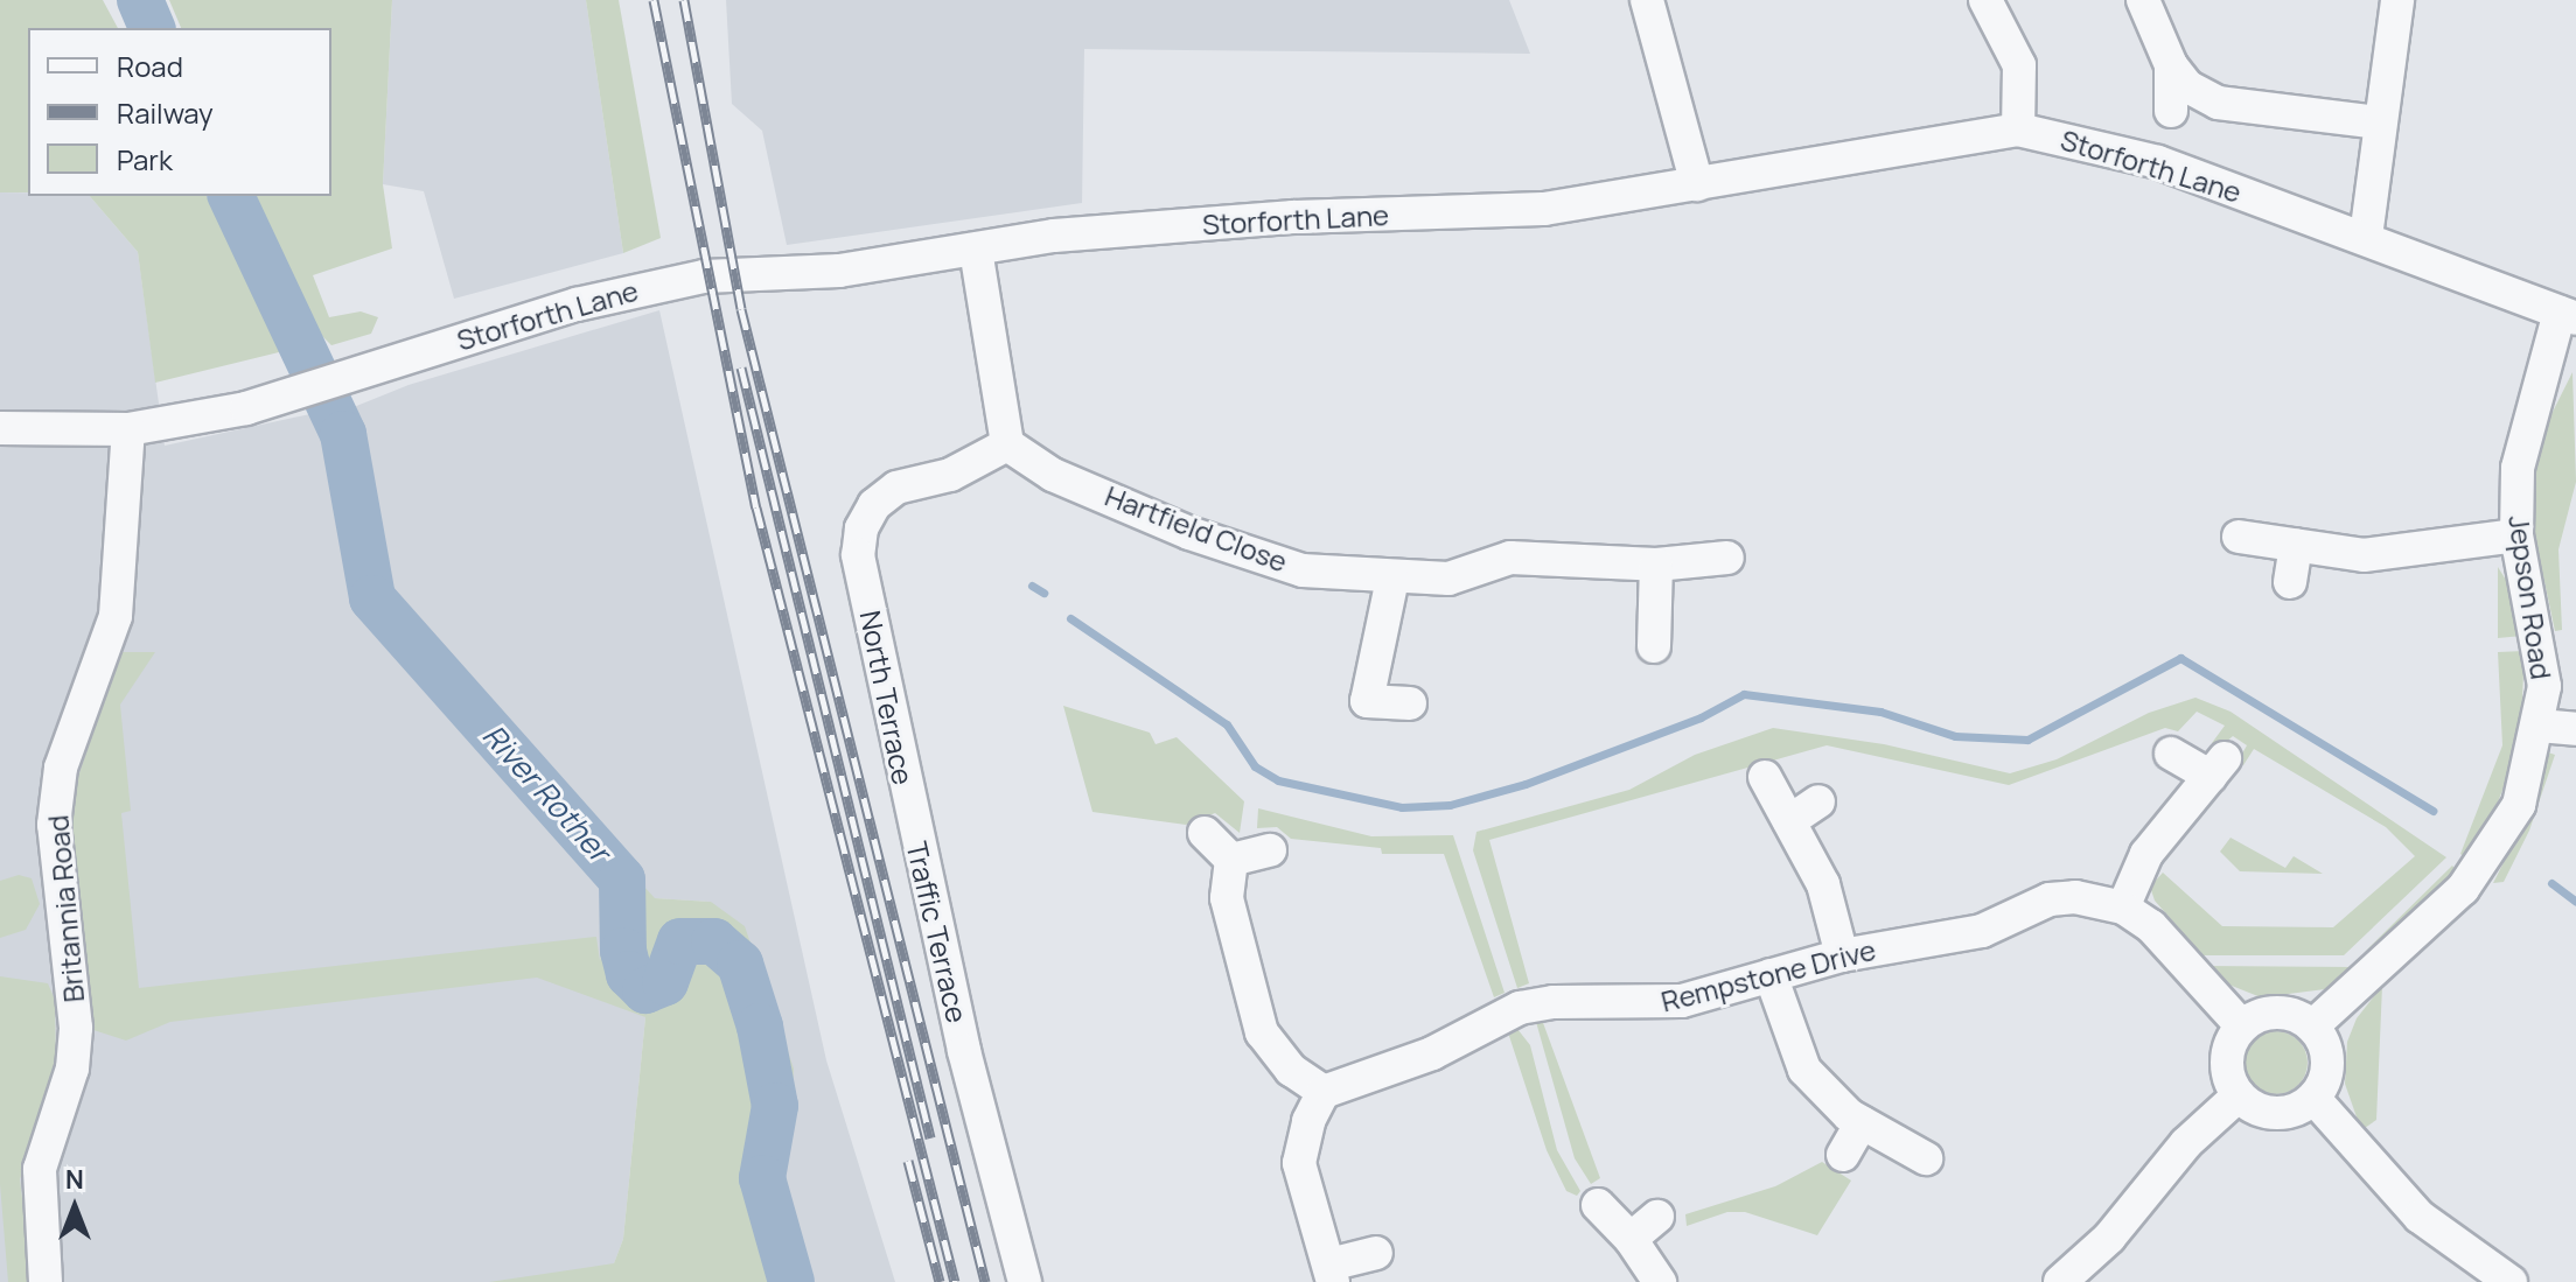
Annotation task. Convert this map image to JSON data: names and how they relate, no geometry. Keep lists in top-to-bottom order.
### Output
{
  "streets": {
    "street": [
      "Storforth Lane",
      "Hartfield Close",
      "Jepson Road",
      "North Terrace",
      "Britannia Road",
      "Traffic Terrace",
      "Rempstone Drive"
    ]
  },
  "crossings": [
    ["Storforth Lane", "Jepson Road"],
    ["Storforth Lane", "Britannia Road"],
    ["Hartfield Close", "North Terrace"],
    ["Jepson Road", "Rempstone Drive"],
    ["North Terrace", "Traffic Terrace"]
  ],
  "water": ["River Rother"],
  "legend": ["Road", "Railway", "Park"],
  "north": "top"
}
